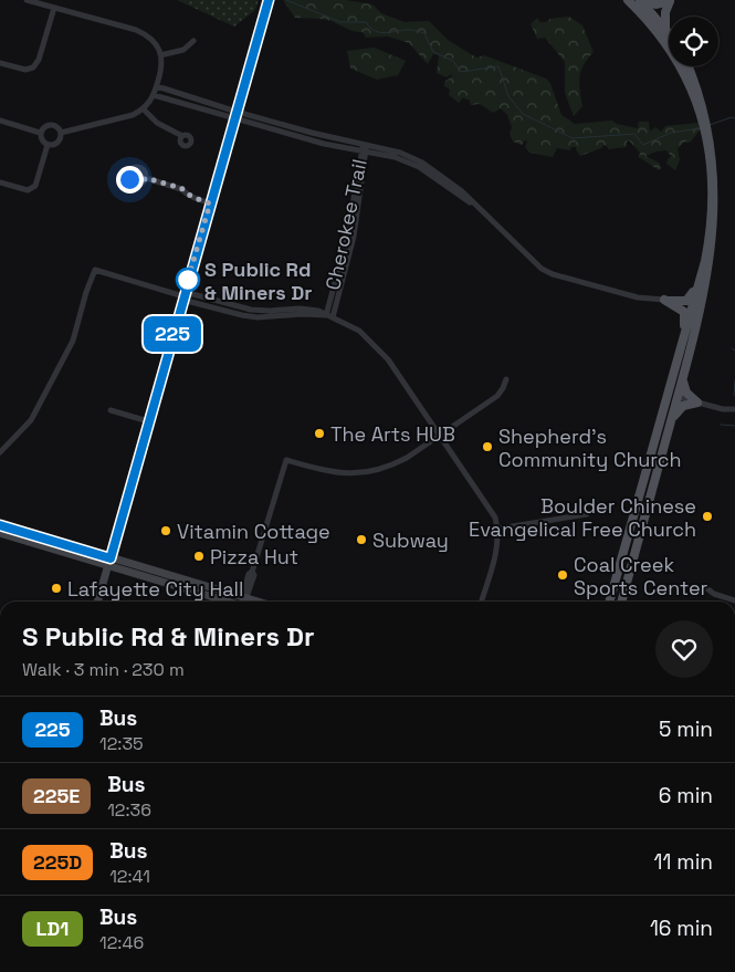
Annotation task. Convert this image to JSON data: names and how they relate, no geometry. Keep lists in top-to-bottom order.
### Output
{
  "streets": {
    "street": ["Cherokee Trail"]
  },
  "places": [
    "S Public Rd & Miners Dr",
    "The Arts HUB",
    "Shepherd's Community Church",
    "Boulder Chinese Evangelical Free Church",
    "Vitamin Cottage",
    "Subway",
    "Pizza Hut",
    "Coal Creek Sports Center",
    "Lafayette City Hall"
  ],
  "lines": ["bus line 225"],
  "page": {
    "on_map": "225",
    "heading": ["S Public Rd & Miners Dr", "Walk · 3 min · 230 m"],
    "list": [
      {
        "mark": "225",
        "name": "Bus",
        "note": "12:35",
        "value": "5 min"
      },
      {
        "mark": "225E",
        "name": "Bus",
        "note": "12:36",
        "value": "6 min"
      },
      {
        "mark": "225D",
        "name": "Bus",
        "note": "12:41",
        "value": "11 min"
      },
      {
        "mark": "LD1",
        "name": "Bus",
        "note": "12:46",
        "value": "16 min"
      }
    ]
  }
}
